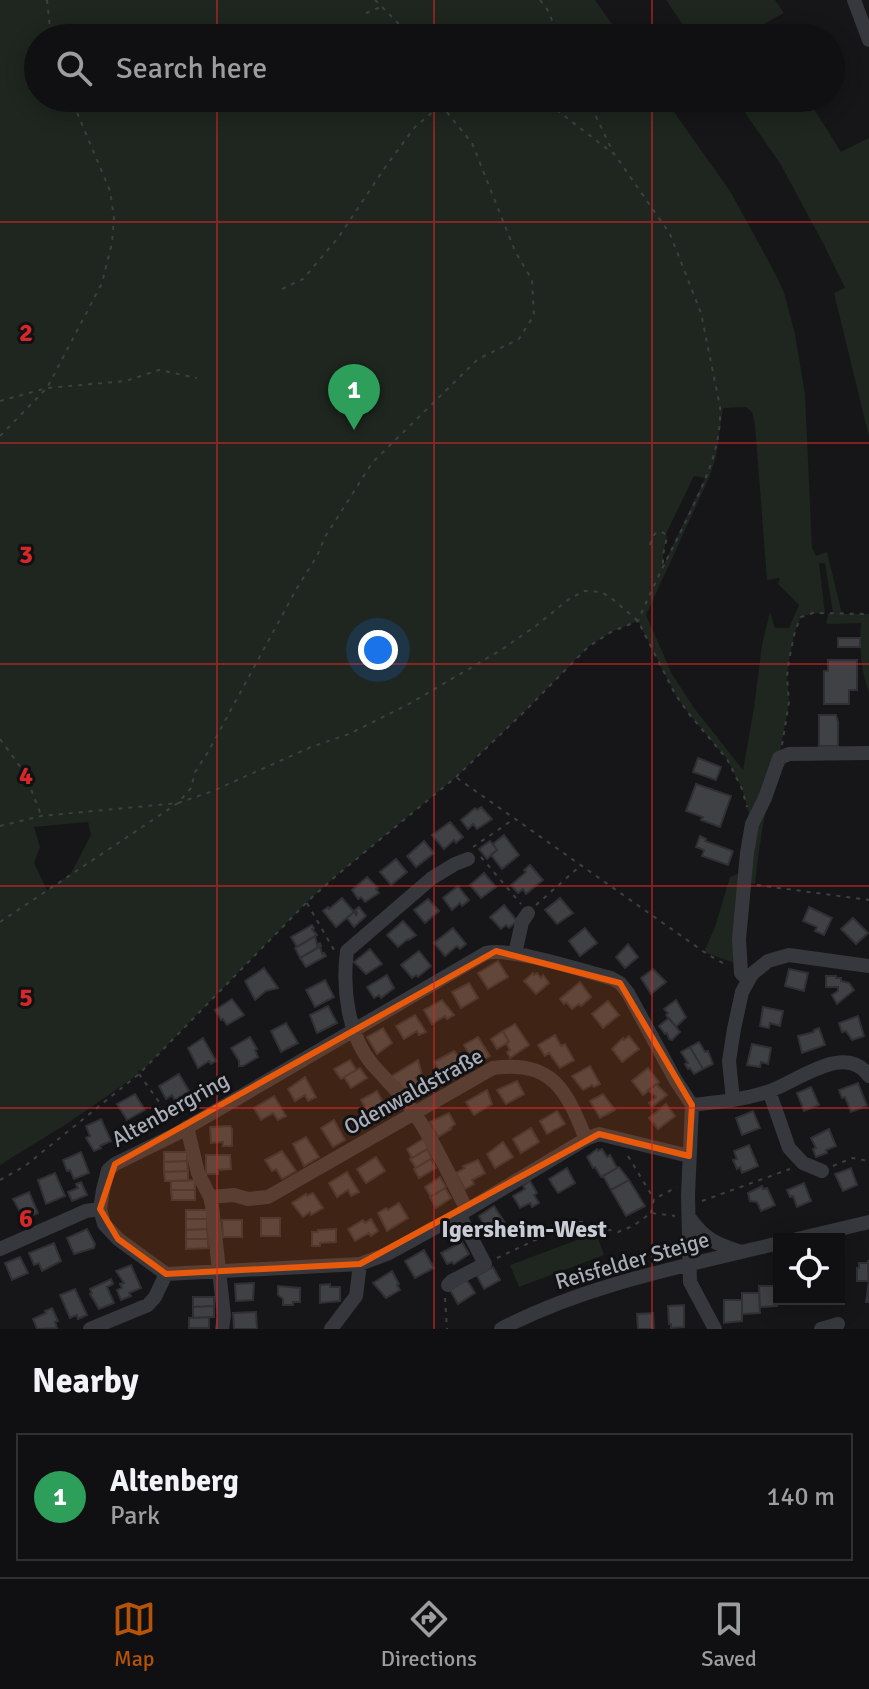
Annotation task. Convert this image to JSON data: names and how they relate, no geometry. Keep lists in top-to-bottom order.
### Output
{
  "streets": {
    "street": ["Odenwaldstraße", "Altenbergring", "Reisfelder Steige"]
  },
  "districts": ["Igersheim-West"],
  "page": {
    "search": "Search here",
    "pins": "1",
    "heading": "Nearby",
    "list": [
      {
        "mark": "1",
        "name": "Altenberg",
        "note": "Park",
        "value": "140 m"
      }
    ],
    "nav": ["Map", "Directions", "Saved"]
  },
  "grid": {
    "rows": [
      "2",
      "3",
      "4",
      "5",
      "6"
    ]
  }
}
